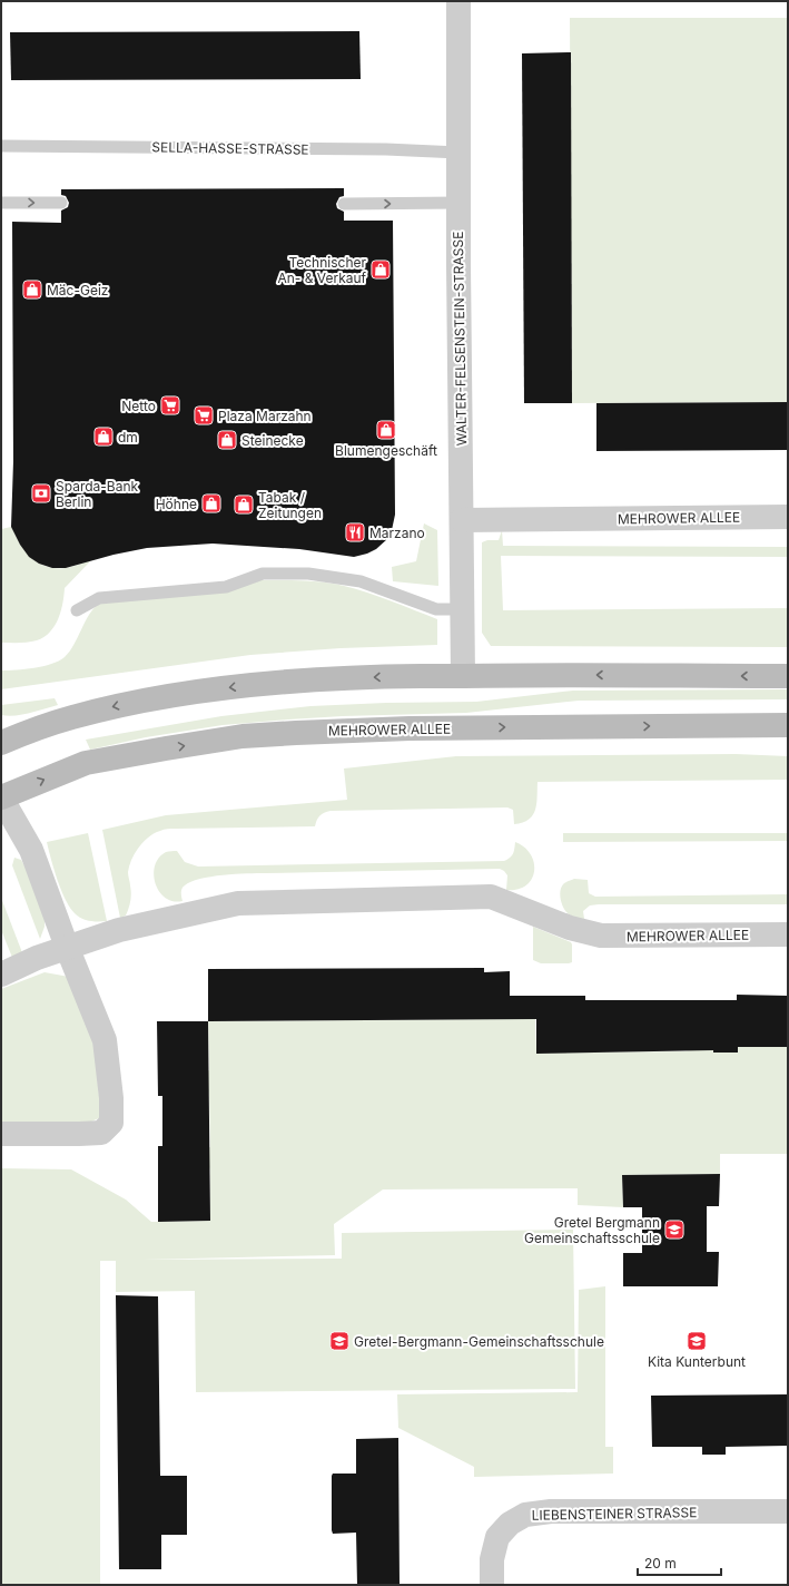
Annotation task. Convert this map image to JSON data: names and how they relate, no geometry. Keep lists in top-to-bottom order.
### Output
{
  "streets": {
    "main road": ["MEHROWER ALLEE"],
    "street": ["WALTER-FELSENSTEIN-STRASSE", "LIEBENSTEINER STRASSE"],
    "lane": ["SELLA-HASSE-STRASSE"]
  },
  "crossings": [
    ["SELLA-HASSE-STRASSE", "WALTER-FELSENSTEIN-STRASSE"],
    ["WALTER-FELSENSTEIN-STRASSE", "MEHROWER ALLEE"]
  ],
  "places": {
    "shop": [
      "Technischer An- & Verkauf",
      "Mäc-Geiz",
      "Blumengeschäft",
      "dm",
      "Steinecke",
      "Höhne",
      "Tabak / Zeitungen"
    ],
    "supermarket": ["Netto", "Plaza Marzahn"],
    "bank": ["Sparda-Bank Berlin"],
    "restaurant": ["Marzano"],
    "school or university": ["Gretel Bergmann Gemeinschaftsschule", "Gretel-Bergmann-Gemeinschaftsschule", "Kita Kunterbunt"]
  },
  "scale_bar": "20 m"
}
